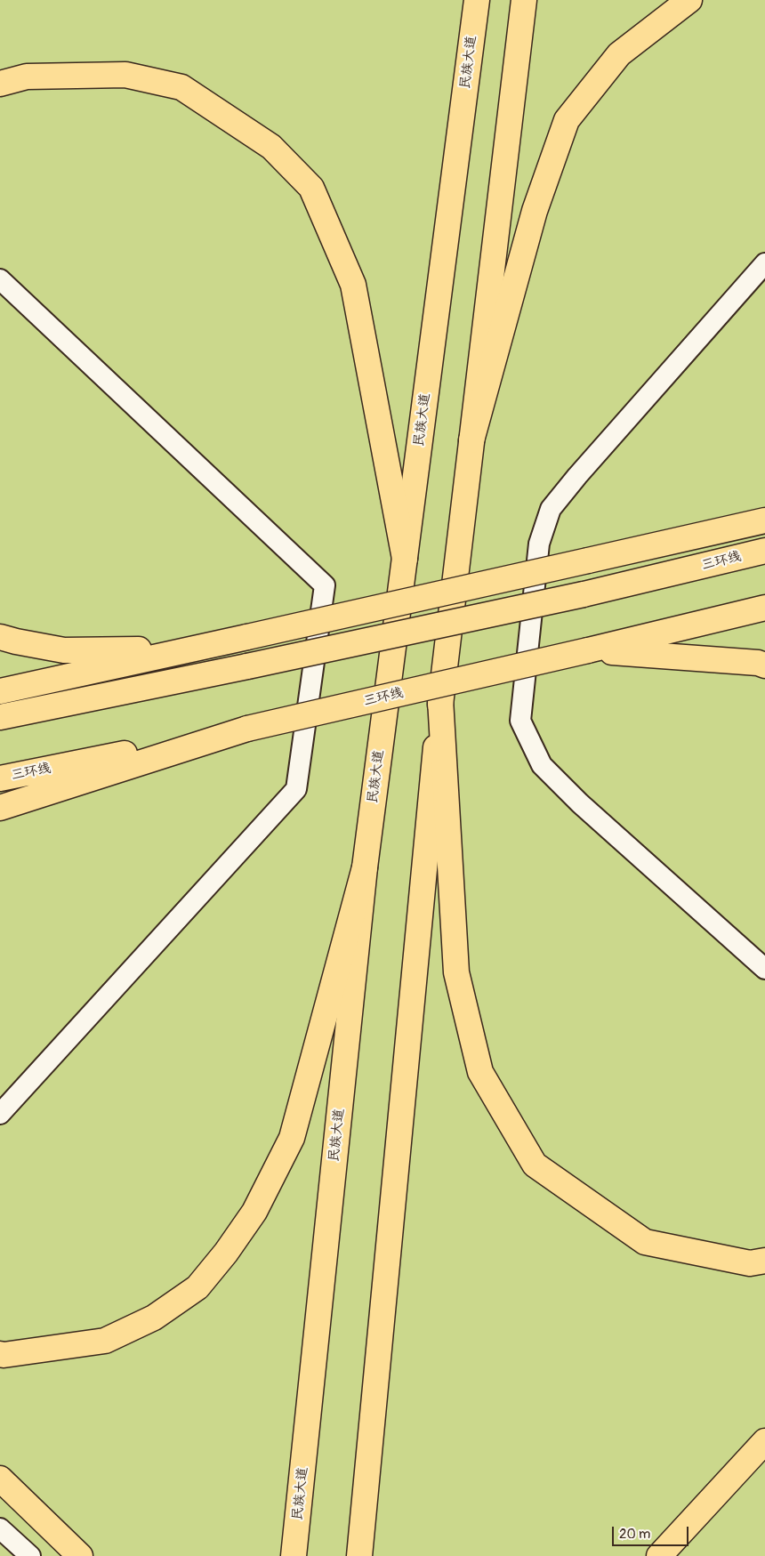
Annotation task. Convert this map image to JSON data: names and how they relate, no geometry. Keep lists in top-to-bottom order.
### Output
{
  "streets": {
    "main road": ["民族大道", "三环线"]
  },
  "scale_bar": "20 m"
}
